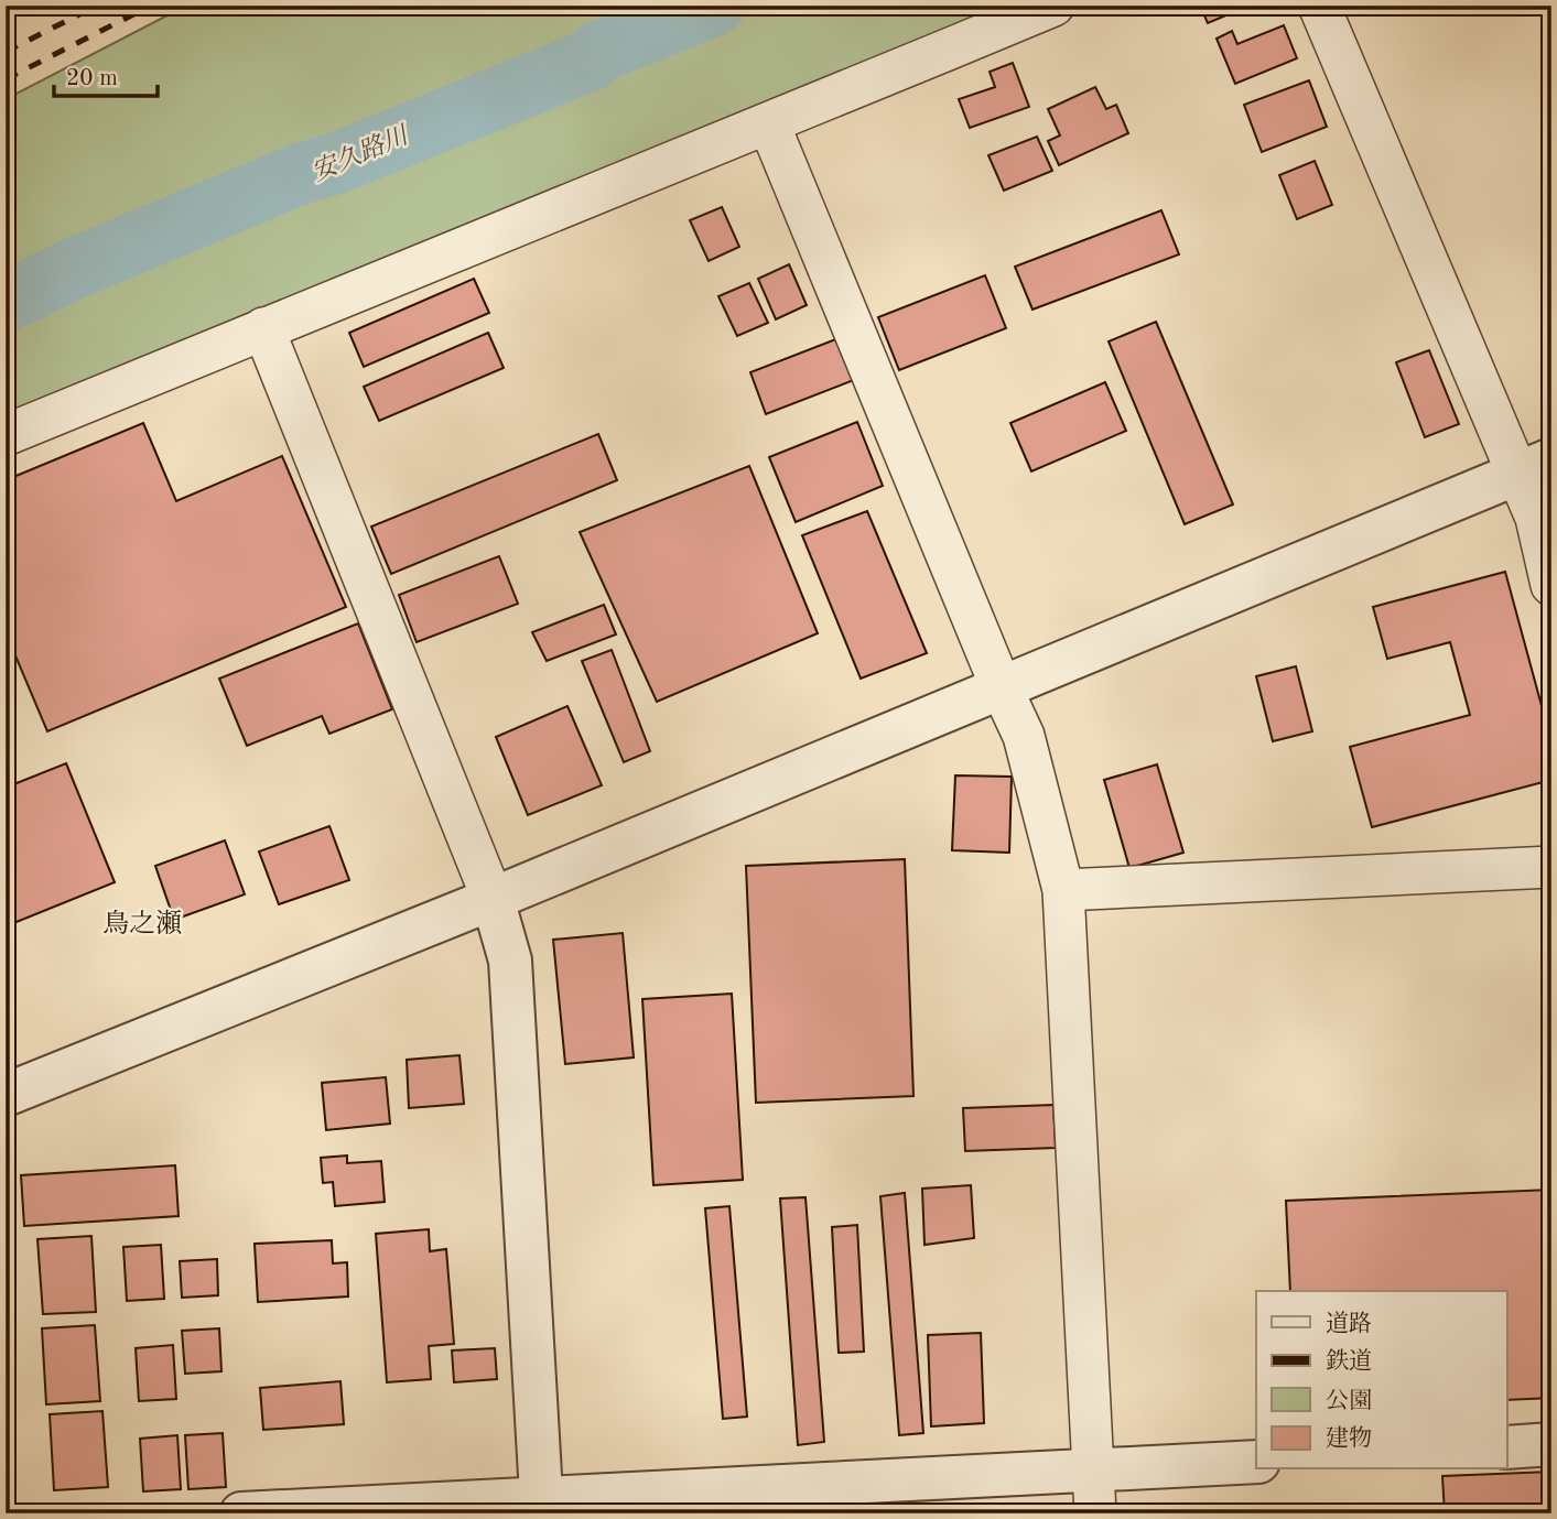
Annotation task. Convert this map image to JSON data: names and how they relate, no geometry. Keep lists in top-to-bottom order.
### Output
{
  "districts": ["鳥之瀬"],
  "water": ["安久路川"],
  "legend": [
    "道路",
    "鉄道",
    "公園",
    "建物"
  ],
  "scale_bar": "20 m"
}
